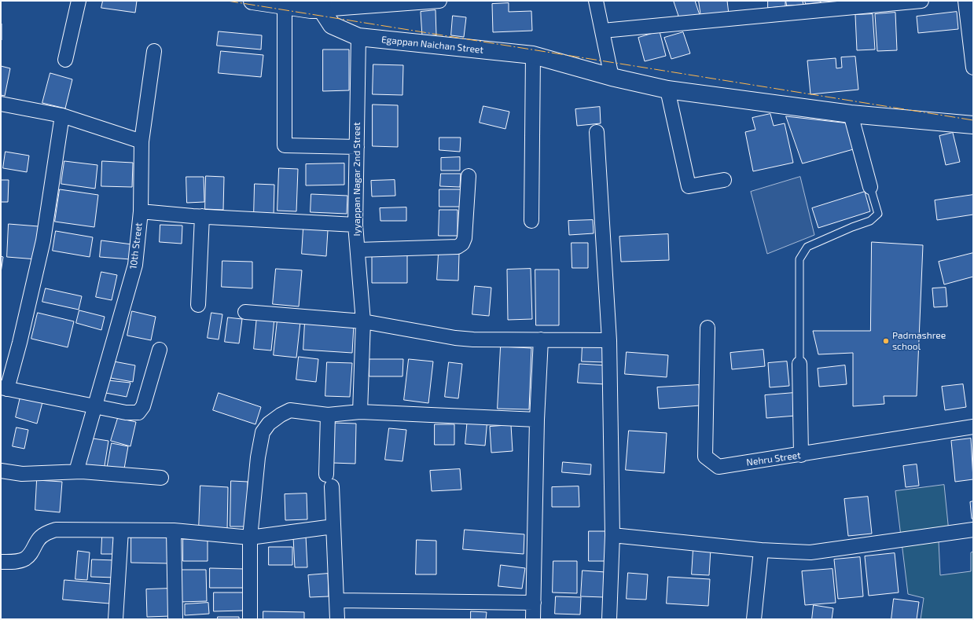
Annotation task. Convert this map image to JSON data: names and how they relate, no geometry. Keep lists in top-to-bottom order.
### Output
{
  "streets": {
    "street": [
      "Egappan Naichan Street",
      "Iyyappan Nagar 2nd Street",
      "10th Street",
      "Nehru Street"
    ]
  },
  "crossings": [
    ["Egappan Naichan Street", "Iyyappan Nagar 2nd Street"]
  ],
  "places": ["Padmashree school"]
}
